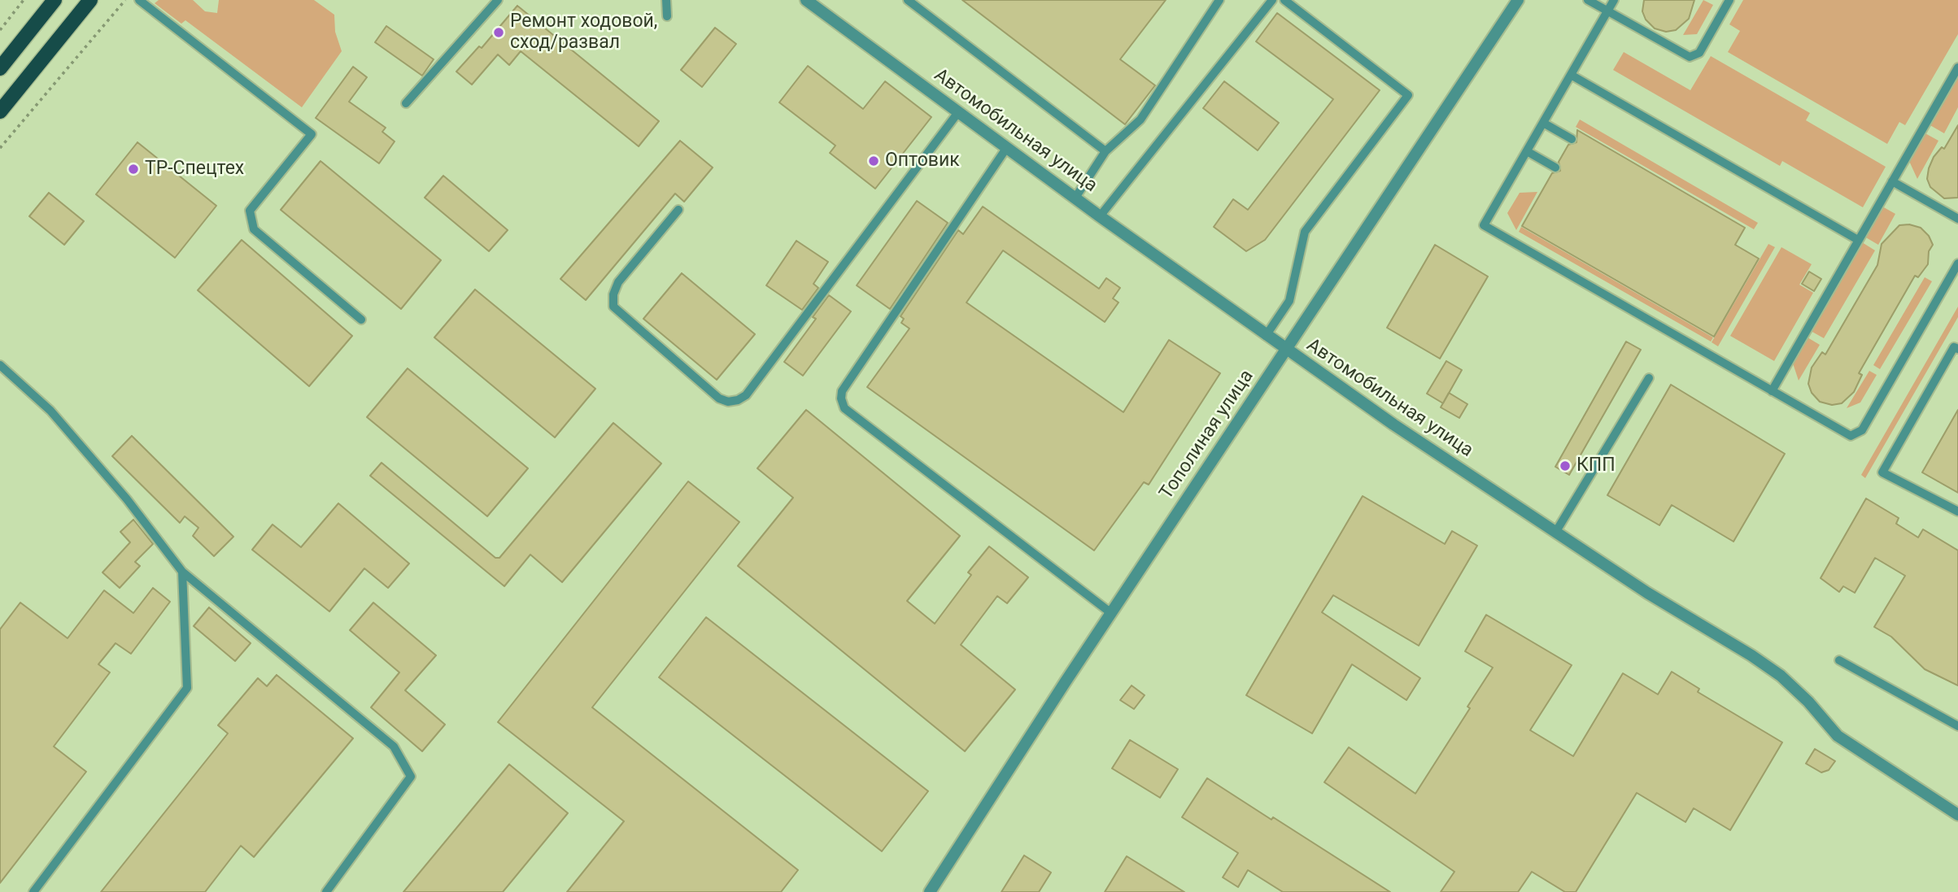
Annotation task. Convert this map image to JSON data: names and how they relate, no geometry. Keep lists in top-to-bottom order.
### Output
{
  "streets": {
    "street": ["Автомобильная улица", "Тополиная улица"]
  },
  "crossings": [
    ["Автомобильная улица", "Тополиная улица"]
  ],
  "places": [
    "Ремонт ходовой, сход/развал",
    "Оптовик",
    "ТР-Спецтех",
    "КПП"
  ]
}
